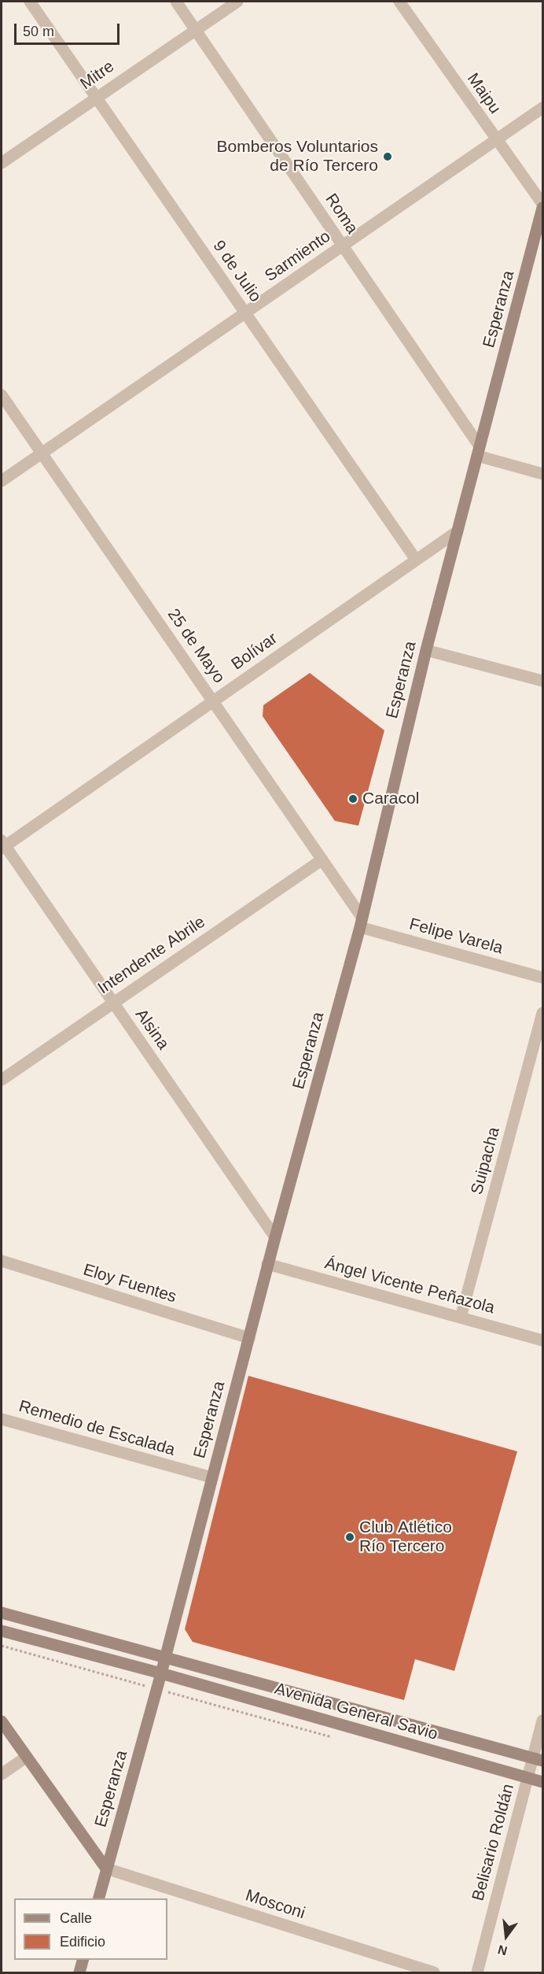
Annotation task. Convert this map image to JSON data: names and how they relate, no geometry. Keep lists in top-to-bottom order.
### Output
{
  "streets": {
    "main road": ["Esperanza", "Avenida General Savio"],
    "street": [
      "Mitre",
      "Maipu",
      "Roma",
      "Sarmiento",
      "9 de Julio",
      "25 de Mayo",
      "Bolívar",
      "Felipe Varela",
      "Intendente Abrile",
      "Alsina",
      "Suipacha",
      "Eloy Fuentes",
      "Ángel Vicente Peñazola",
      "Remedio de Escalada",
      "Belisario Roldán",
      "Mosconi"
    ]
  },
  "crossings": [
    ["Mitre", "Roma"],
    ["Mitre", "9 de Julio"],
    ["Maipu", "Sarmiento"],
    ["Roma", "Sarmiento"],
    ["Roma", "Esperanza"],
    ["Sarmiento", "9 de Julio"],
    ["Sarmiento", "25 de Mayo"],
    ["9 de Julio", "Bolívar"],
    ["Esperanza", "25 de Mayo"],
    ["Esperanza", "Bolívar"],
    ["Esperanza", "Felipe Varela"],
    ["Esperanza", "Alsina"],
    ["Esperanza", "Eloy Fuentes"],
    ["Esperanza", "Ángel Vicente Peñazola"],
    ["Esperanza", "Remedio de Escalada"],
    ["Esperanza", "Avenida General Savio"],
    ["Esperanza", "Mosconi"],
    ["25 de Mayo", "Bolívar"],
    ["25 de Mayo", "Felipe Varela"],
    ["25 de Mayo", "Intendente Abrile"],
    ["Bolívar", "Alsina"],
    ["Intendente Abrile", "Alsina"],
    ["Suipacha", "Ángel Vicente Peñazola"],
    ["Avenida General Savio", "Belisario Roldán"]
  ],
  "places": ["Bomberos Voluntarios de Río Tercero", "Caracol", "Club Atlético Río Tercero"],
  "legend": ["Calle", "Edificio"],
  "scale_bar": "50 m",
  "north": "bottom"
}
